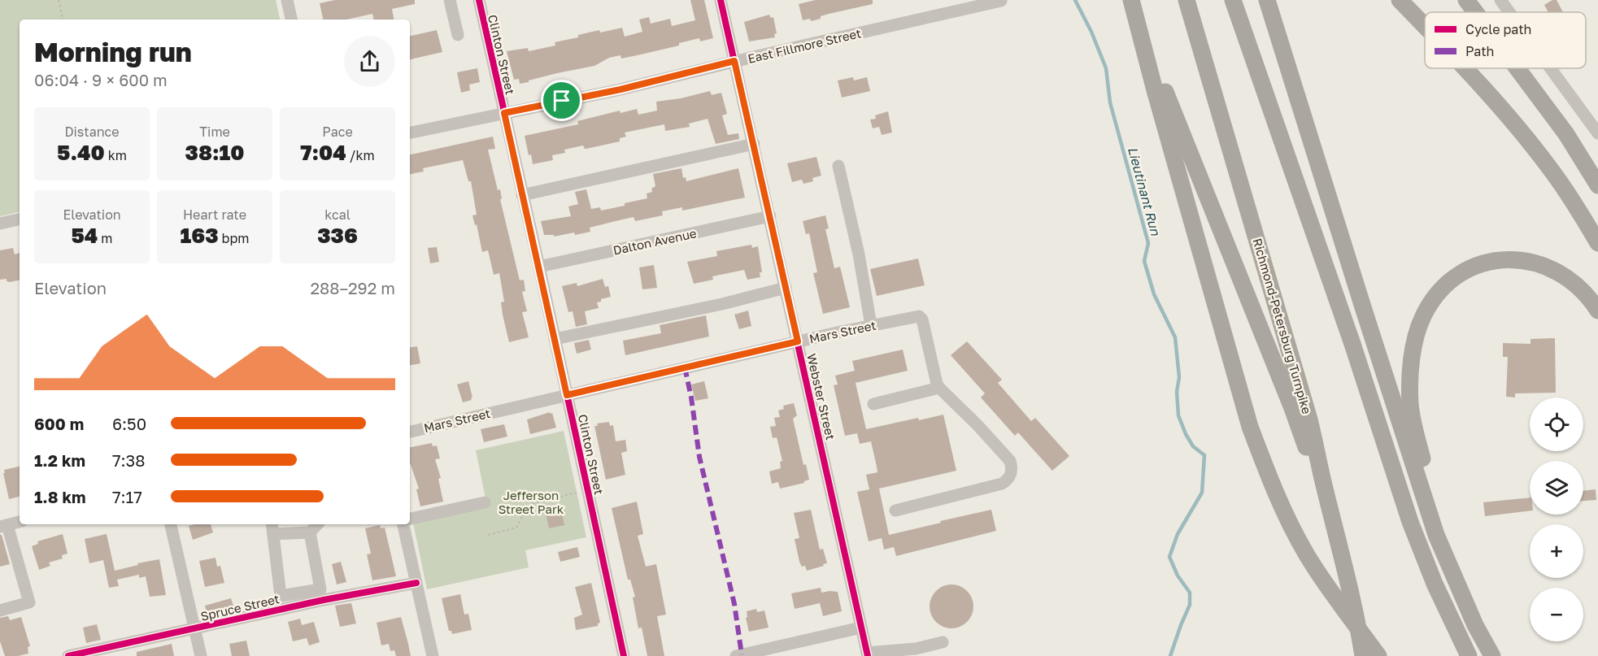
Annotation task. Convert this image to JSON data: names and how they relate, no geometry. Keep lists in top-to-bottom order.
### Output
{
  "streets": {
    "highway": ["Richmond-Petersburg Turnpike"],
    "street": [
      "East Fillmore Street",
      "Clinton Street",
      "Dalton Avenue",
      "Mars Street",
      "Webster Street",
      "Spruce Street"
    ]
  },
  "crossings": [
    ["East Fillmore Street", "Clinton Street"],
    ["East Fillmore Street", "Webster Street"],
    ["Clinton Street", "Dalton Avenue"],
    ["Clinton Street", "Mars Street"],
    ["Dalton Avenue", "Webster Street"],
    ["Mars Street", "Webster Street"]
  ],
  "water": ["Lieutinant Run"],
  "parks": ["Jefferson Street Park"],
  "legend": ["Cycle path", "Path"],
  "page": {
    "heading": ["Morning run", "06:04 · 9 × 600 m"],
    "stats": [
      ["Distance", "5.40 km"],
      ["Time", "38:10"],
      ["Pace", "7:04 /km"],
      ["Elevation", "54 m"],
      ["Heart rate", "163 bpm"],
      ["kcal", "336"]
    ],
    "chart": ["Elevation", "288–292 m"],
    "map_buttons": ["+", "−"],
    "list": [
      {
        "name": "600 m",
        "note": "6:50"
      },
      {
        "name": "1.2 km",
        "note": "7:38"
      },
      {
        "name": "1.8 km",
        "note": "7:17"
      }
    ]
  }
}
